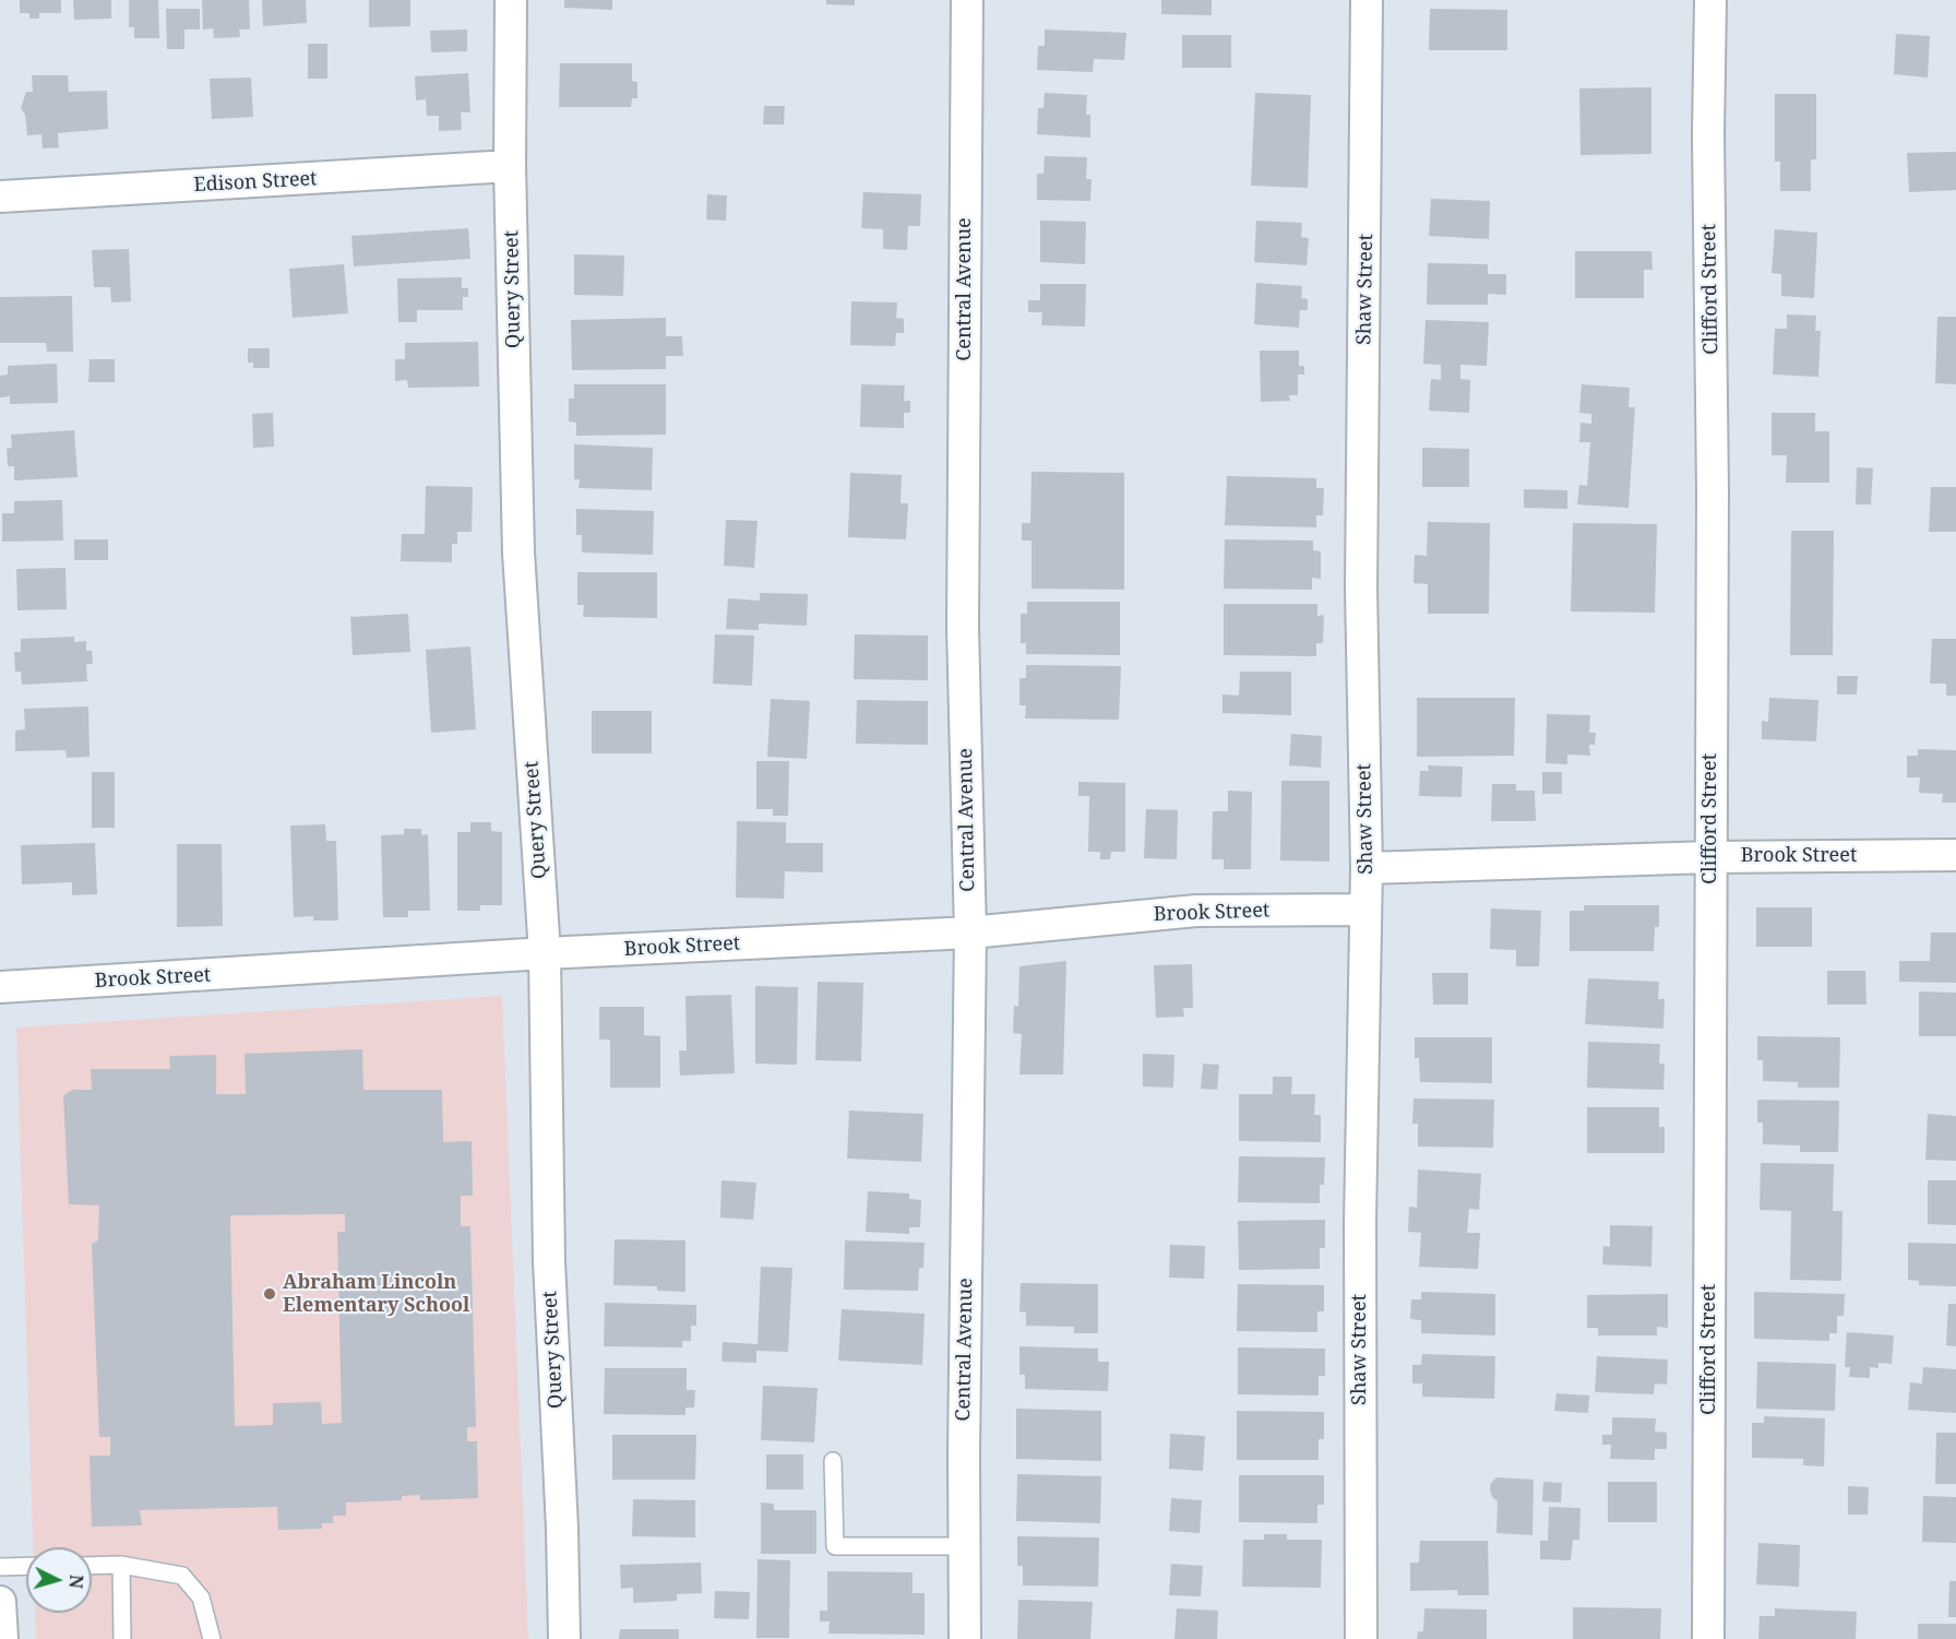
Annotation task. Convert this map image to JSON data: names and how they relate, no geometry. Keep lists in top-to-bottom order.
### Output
{
  "streets": {
    "street": [
      "Edison Street",
      "Query Street",
      "Central Avenue",
      "Shaw Street",
      "Clifford Street",
      "Brook Street"
    ]
  },
  "crossings": [
    ["Edison Street", "Query Street"],
    ["Query Street", "Brook Street"],
    ["Central Avenue", "Brook Street"],
    ["Shaw Street", "Brook Street"],
    ["Clifford Street", "Brook Street"]
  ],
  "places": ["Abraham Lincoln Elementary School"],
  "north": "right"
}
